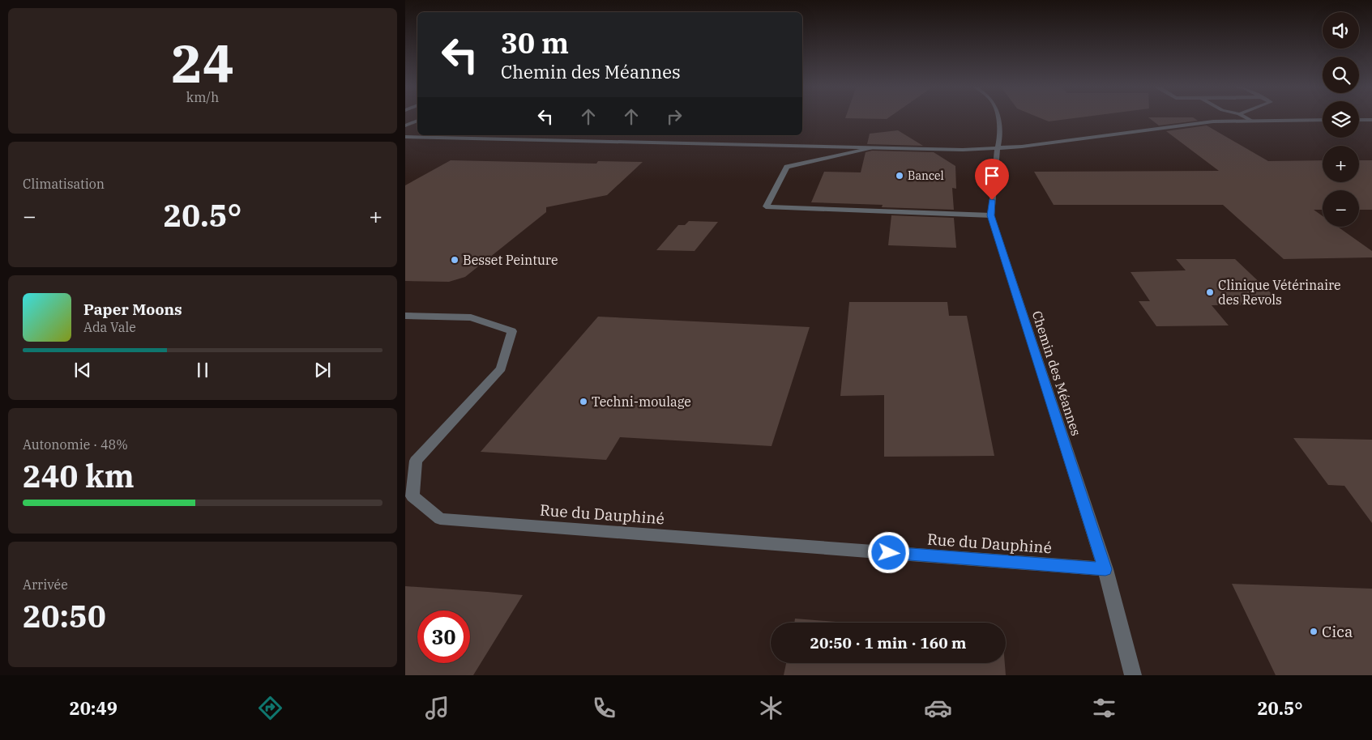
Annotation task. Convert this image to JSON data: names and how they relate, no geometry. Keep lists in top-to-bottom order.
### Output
{
  "streets": {
    "street": ["Chemin des Méannes", "Rue du Dauphiné"]
  },
  "crossings": [
    ["Chemin des Méannes", "Rue du Dauphiné"]
  ],
  "places": [
    "Bancel",
    "Besset Peinture",
    "Clinique Vétérinaire des Revols",
    "Techni-moulage",
    "Cica"
  ],
  "page": {
    "tile": [
      ["24", "km/h"],
      "Climatisation",
      ["Autonomie · 48%", "240 km"],
      ["Arrivée", "20:50"]
    ],
    "map_buttons": ["+", "−"],
    "turn": ["30 m", "Chemin des Méannes"],
    "heat": ["−", "20.5°", "+"],
    "song": ["Paper Moons", "Ada Vale"],
    "limit": "30",
    "trip": "20:50 · 1 min · 160 m",
    "tabs": ["20:49", "20.5°"]
  }
}
